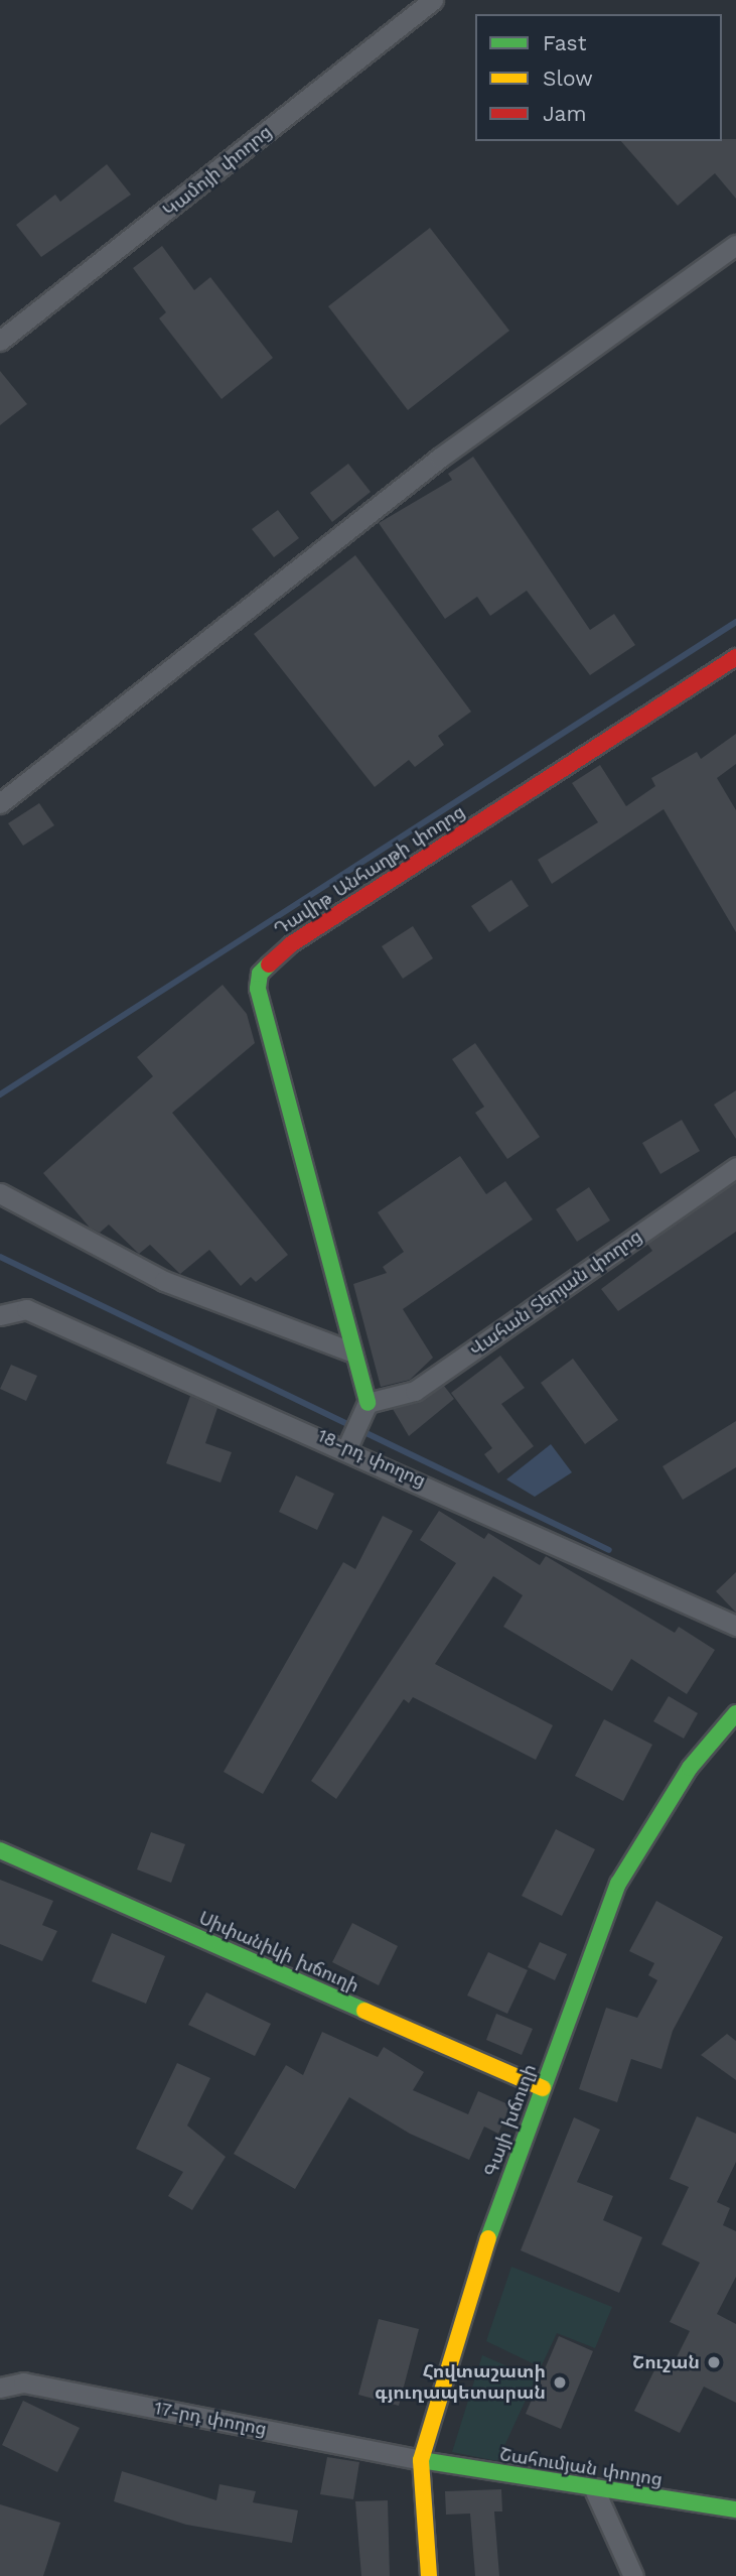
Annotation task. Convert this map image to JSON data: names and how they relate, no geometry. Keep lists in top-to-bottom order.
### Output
{
  "streets": {
    "main road": [
      "Դավիթ Անհաղթի փողոց",
      "Սիփանիկի խճուղի",
      "Գայի խճուղի",
      "Շահումյան փողոց"
    ],
    "street": [
      "Կամոյի փողոց",
      "Վահան Տերյան փողոց",
      "18-րդ փողոց",
      "17-րդ փողոց"
    ]
  },
  "crossings": [
    ["Դավիթ Անհաղթի փողոց", "Վահան Տերյան փողոց"],
    ["Սիփանիկի խճուղի", "Գայի խճուղի"],
    ["Գայի խճուղի", "17-րդ փողոց"],
    ["Գայի խճուղի", "Շահումյան փողոց"],
    ["17-րդ փողոց", "Շահումյան փողոց"]
  ],
  "places": ["Շուշան", "Հովտաշատի գյուղապետարան"],
  "legend": ["Fast", "Slow", "Jam"]
}
